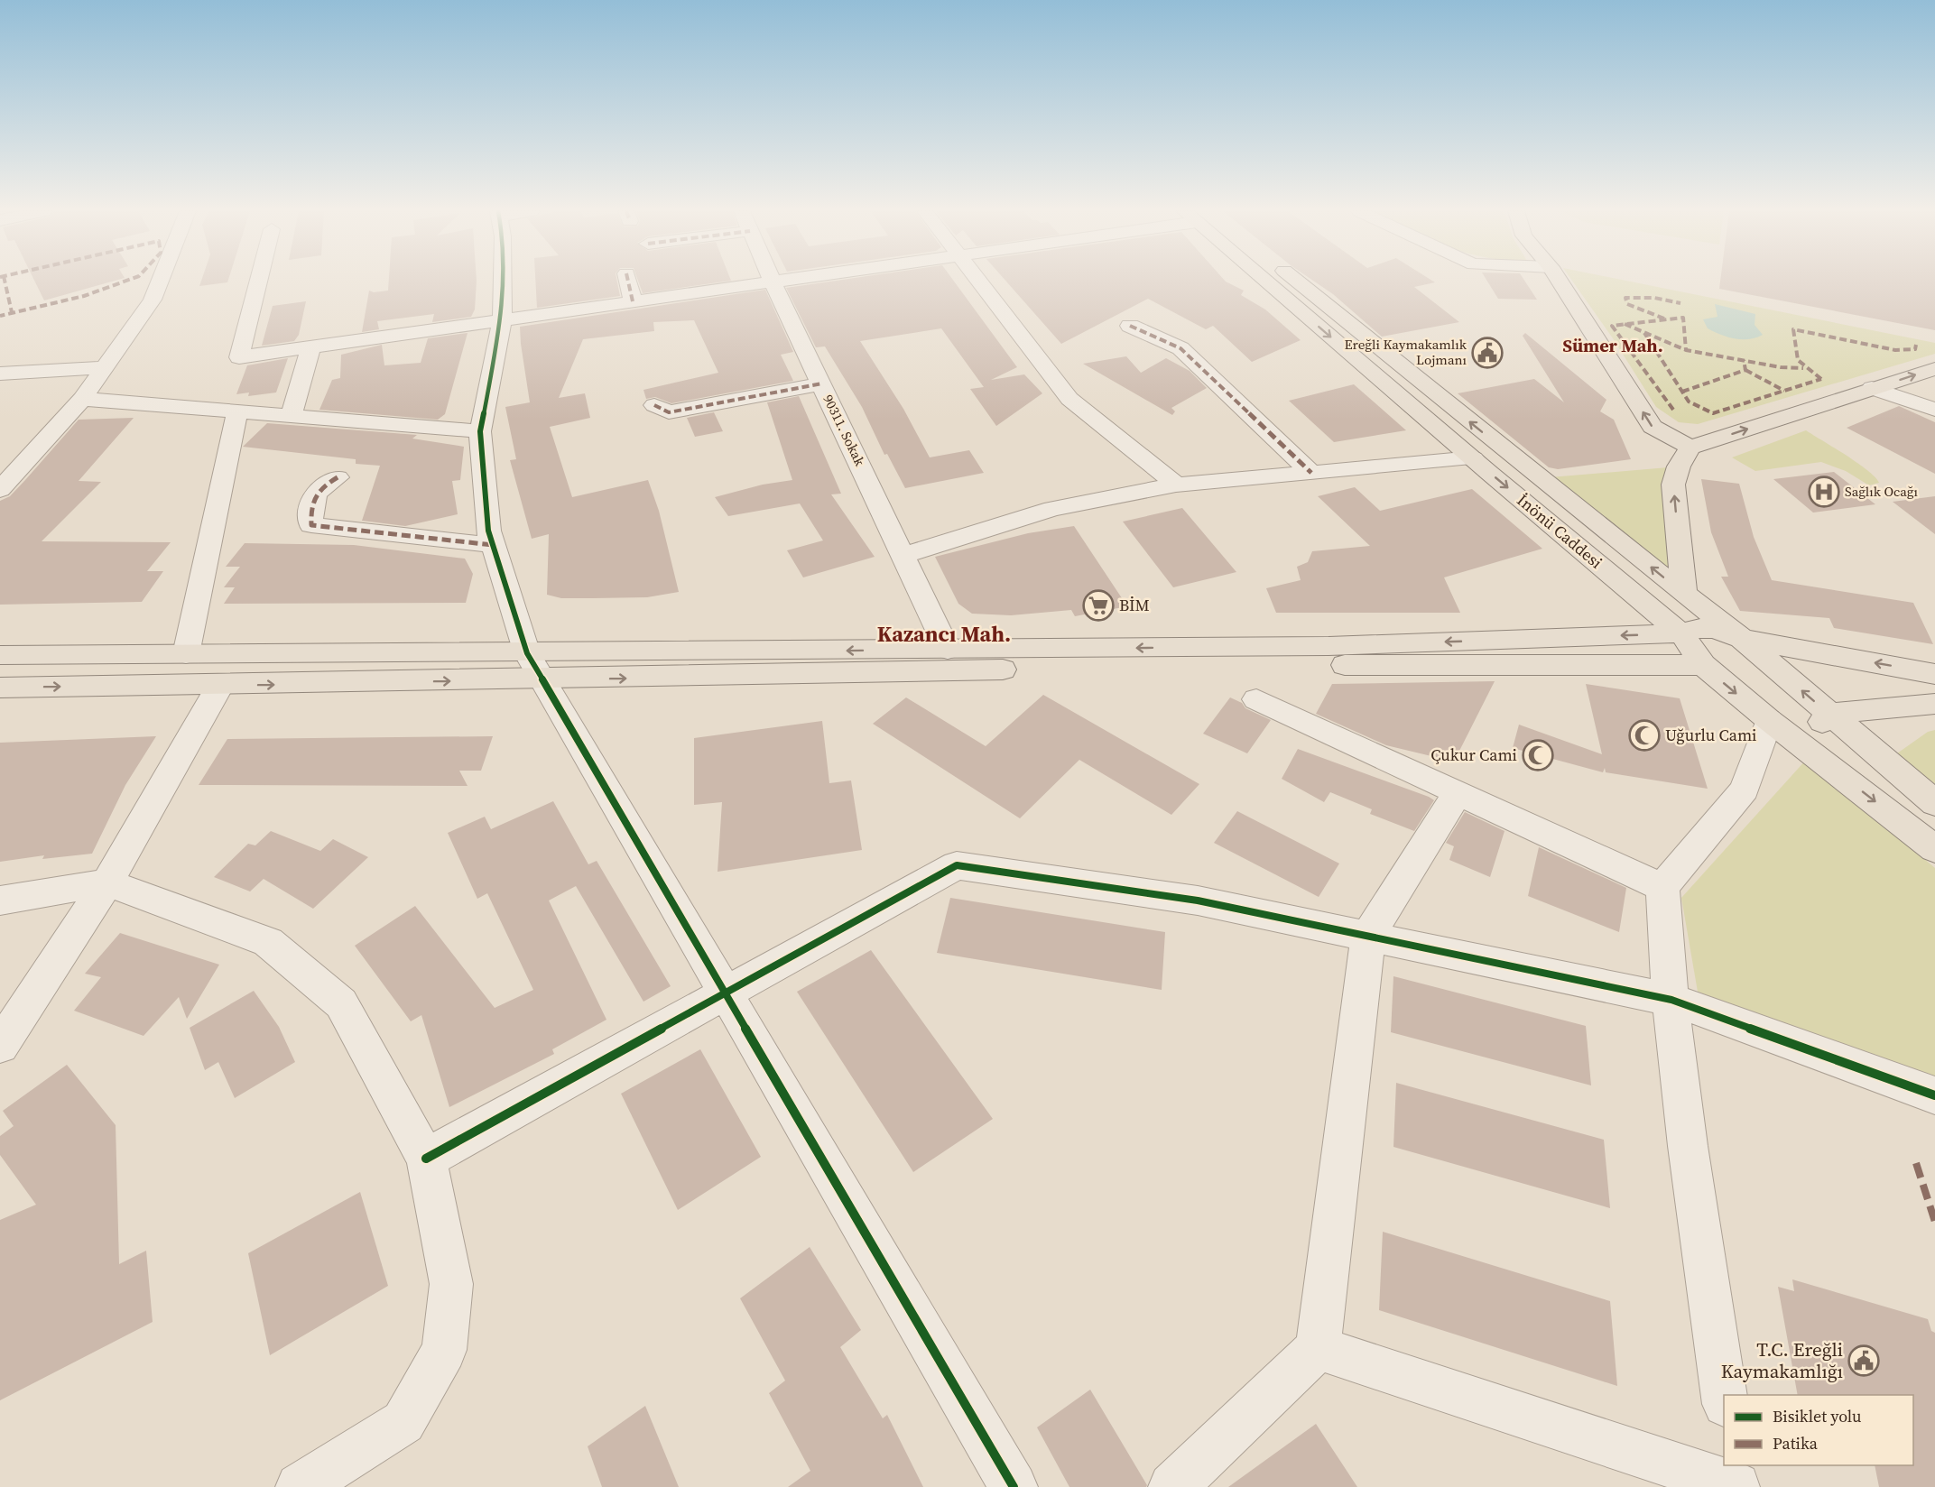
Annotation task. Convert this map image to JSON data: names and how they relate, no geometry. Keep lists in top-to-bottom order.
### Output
{
  "streets": {
    "main road": ["İnönü Caddesi"],
    "street": ["90311. Sokak"]
  },
  "districts": ["Sümer Mah.", "Kazancı Mah."],
  "places": {
    "public building": ["Ereğli Kaymakamlık Lojmanı", "T.C. Ereğli Kaymakamlığı"],
    "hospital": ["Sağlık Ocağı"],
    "supermarket": ["BİM"],
    "mosque": ["Uğurlu Cami", "Çukur Cami"]
  },
  "legend": ["Bisiklet yolu", "Patika"]
}
